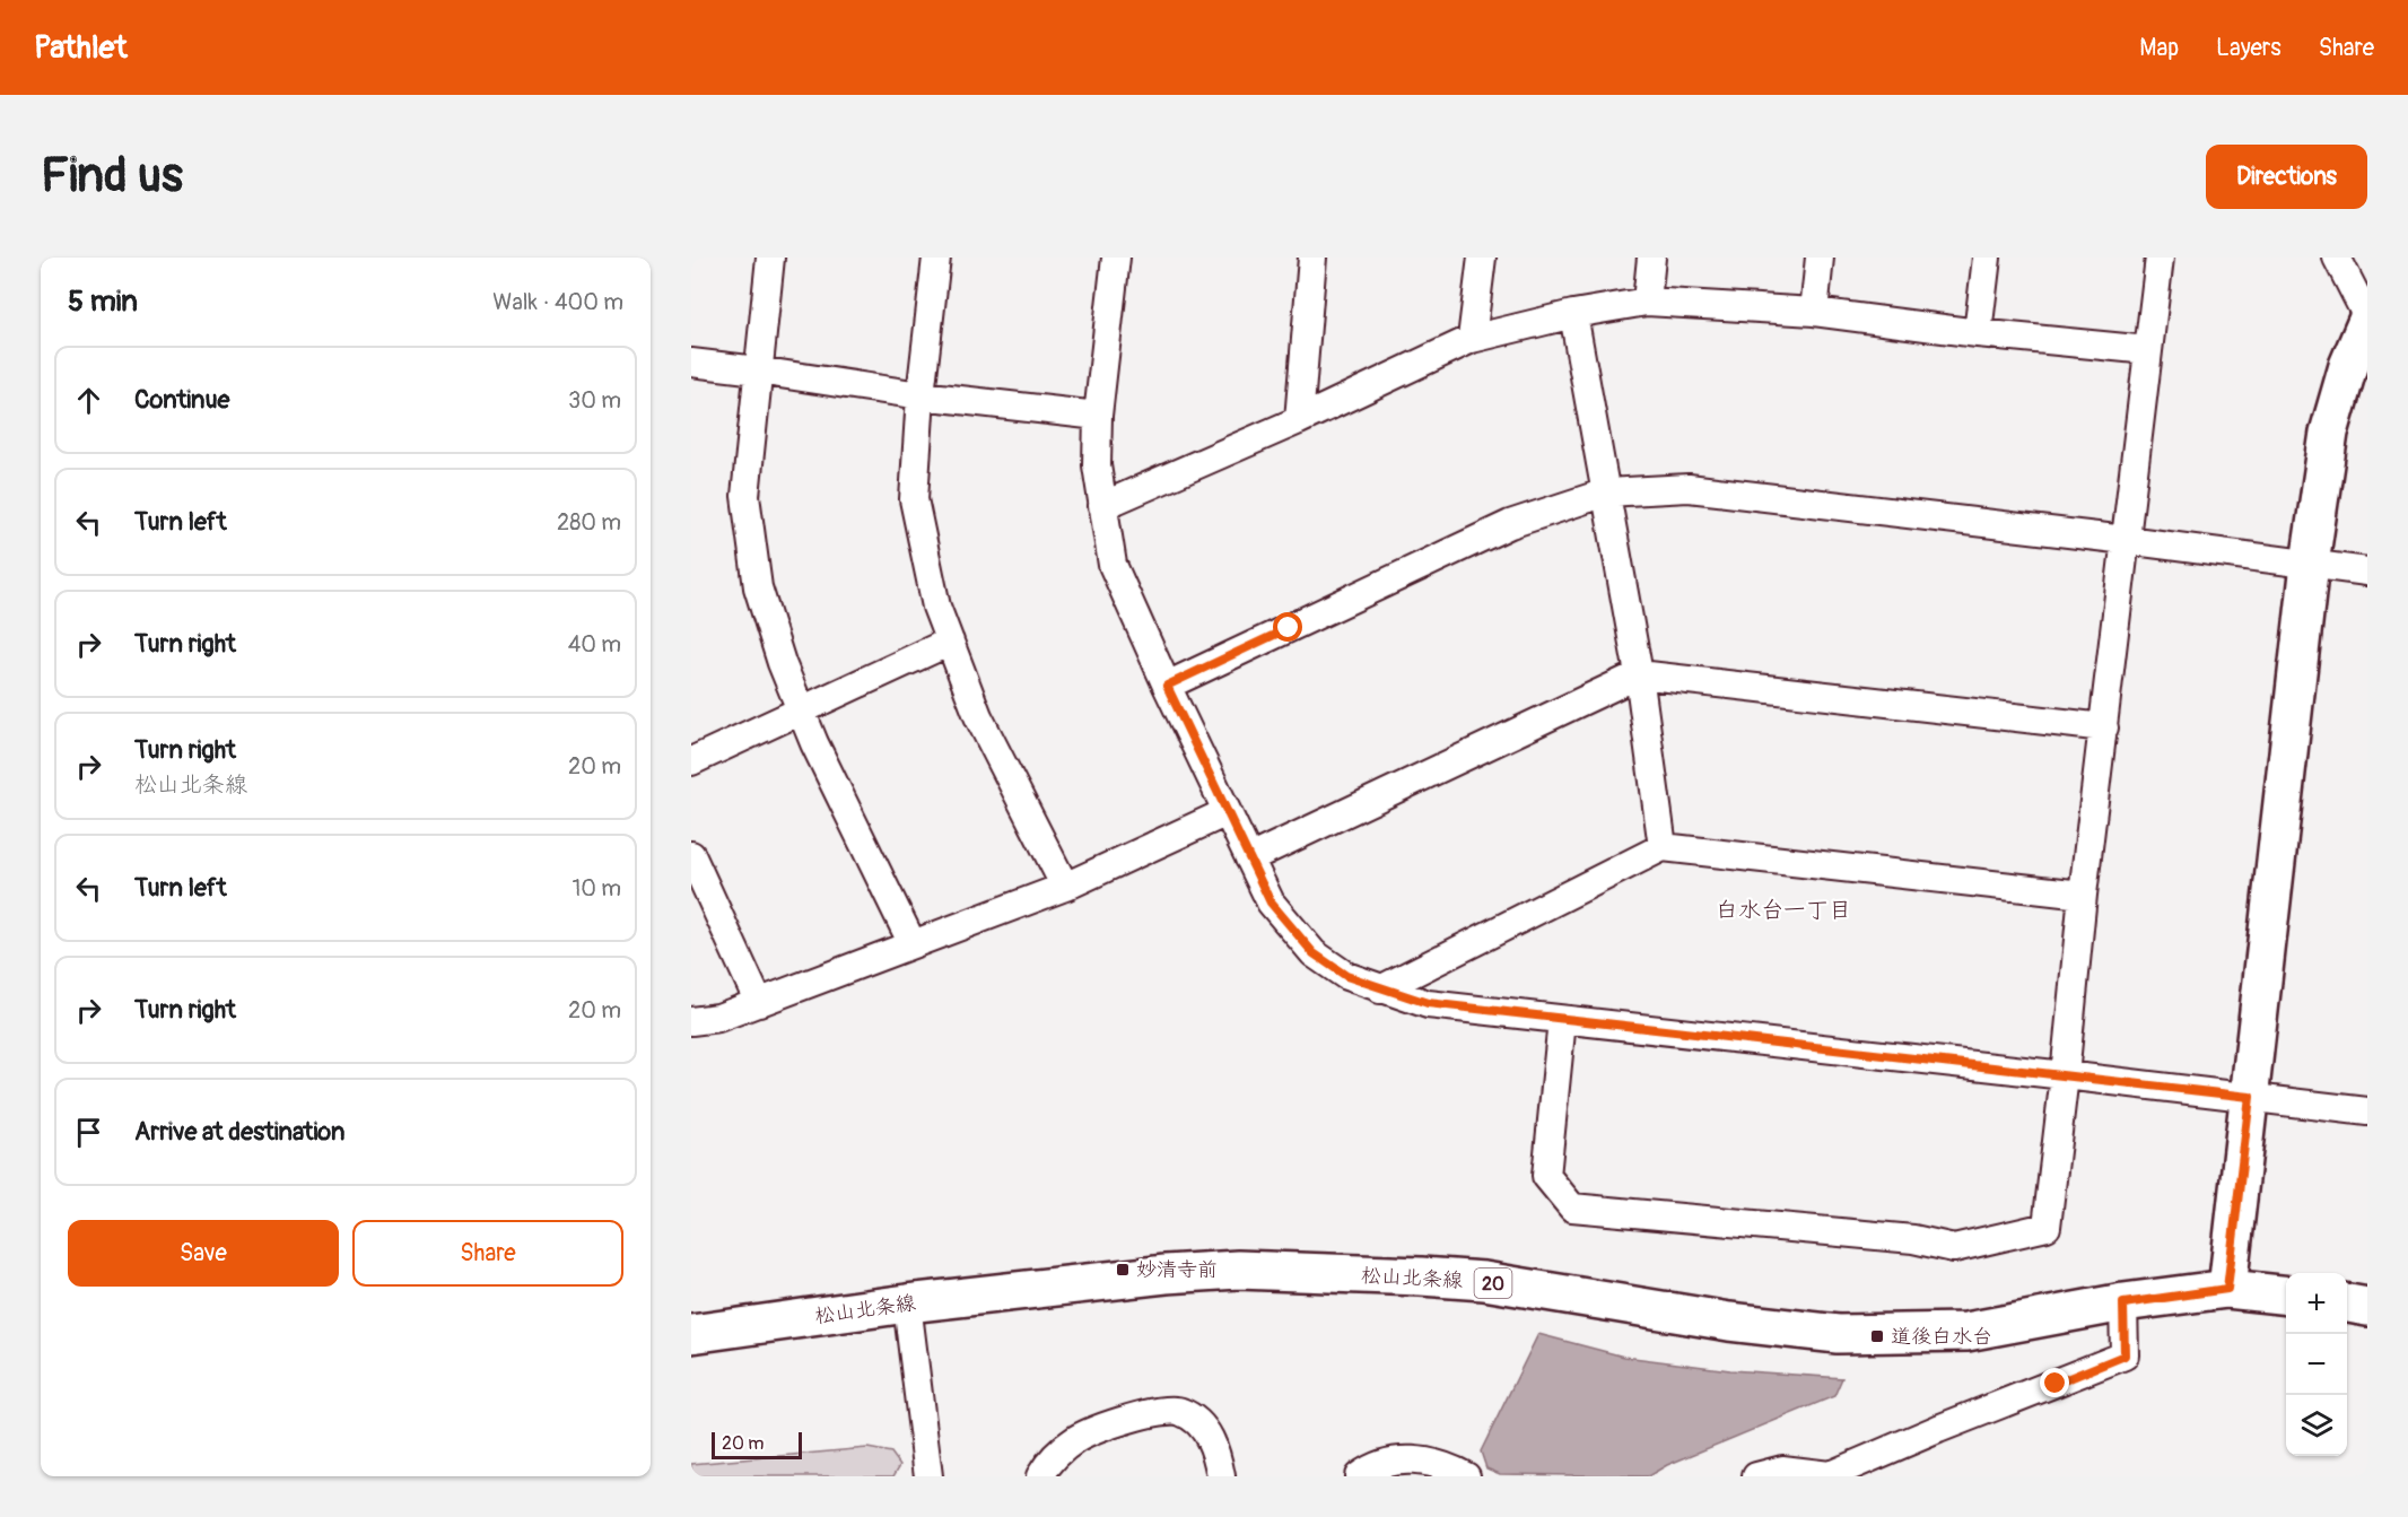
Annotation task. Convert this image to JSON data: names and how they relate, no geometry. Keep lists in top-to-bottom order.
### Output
{
  "streets": {
    "main road": ["松山北条線", "20"]
  },
  "districts": ["白水台一丁目"],
  "places": {
    "transit": ["妙清寺前", "道後白水台"]
  },
  "scale_bar": "20 m",
  "page": {
    "header": "Pathlet",
    "nav": ["Map", "Layers", "Share"],
    "buttons": [
      "Directions",
      ["Save", "Share"]
    ],
    "title": "Find us",
    "heading": ["5 min", "Walk · 400 m"],
    "list": [
      ["Continue", "30 m"],
      ["Turn left", "280 m"],
      ["Turn right", "40 m"],
      ["Turn right", "松山北条線", "20 m"],
      ["Turn left", "10 m"],
      ["Turn right", "20 m"],
      "Arrive at destination"
    ],
    "map_buttons": ["+", "−"],
    "scale": "20 m"
  }
}
